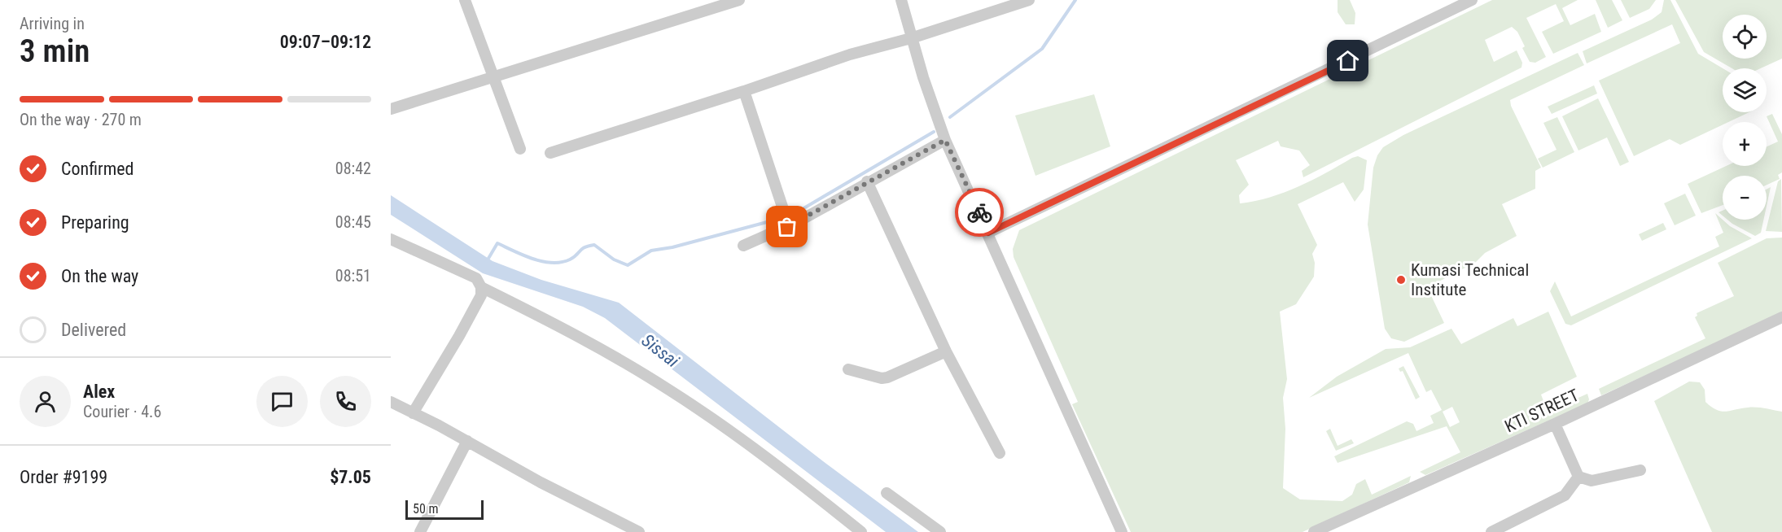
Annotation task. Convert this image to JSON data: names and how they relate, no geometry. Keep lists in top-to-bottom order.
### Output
{
  "streets": {
    "street": ["KTI STREET"]
  },
  "water": ["Sissai"],
  "places": ["Kumasi Technical Institute"],
  "scale_bar": "50 m",
  "page": {
    "heading": ["3 min", "Arriving in", "09:07–09:12"],
    "panel": [
      "Alex",
      "Courier · 4.6",
      "Order #9199",
      "$7.05"
    ],
    "map_buttons": ["+", "−"],
    "bar": "On the way · 270 m",
    "list": [
      ["Confirmed", "08:42"],
      ["Preparing", "08:45"],
      ["On the way", "08:51"],
      "Delivered"
    ],
    "scale": "50 m"
  }
}
